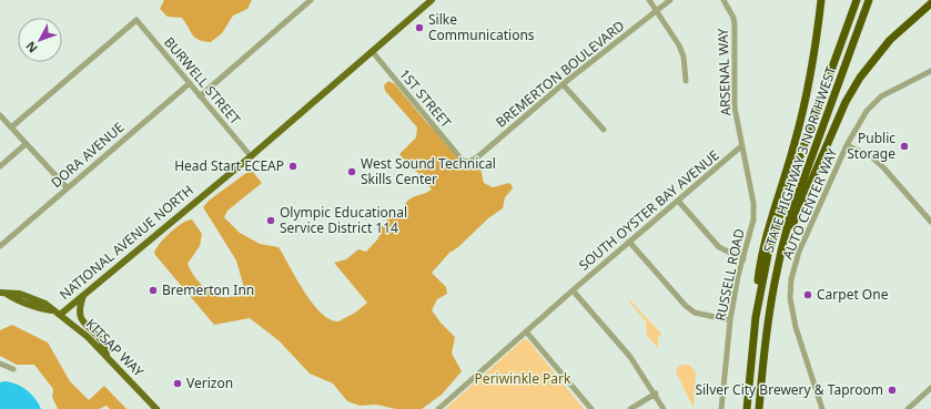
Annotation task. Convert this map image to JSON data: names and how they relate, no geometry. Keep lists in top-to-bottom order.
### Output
{
  "streets": {
    "highway": ["STATE HIGHWAY 3 NORTHWEST"],
    "main road": ["NATIONAL AVENUE NORTH", "KITSAP WAY"],
    "street": [
      "ARSENAL WAY",
      "BREMERTON BOULEVARD",
      "BURWELL STREET",
      "1ST STREET",
      "DORA AVENUE",
      "AUTO CENTER WAY",
      "SOUTH OYSTER BAY AVENUE",
      "RUSSELL ROAD"
    ]
  },
  "crossings": [
    ["ARSENAL WAY", "SOUTH OYSTER BAY AVENUE"],
    ["ARSENAL WAY", "RUSSELL ROAD"],
    ["BREMERTON BOULEVARD", "1ST STREET"],
    ["BURWELL STREET", "DORA AVENUE"],
    ["BURWELL STREET", "NATIONAL AVENUE NORTH"],
    ["1ST STREET", "NATIONAL AVENUE NORTH"],
    ["SOUTH OYSTER BAY AVENUE", "RUSSELL ROAD"],
    ["NATIONAL AVENUE NORTH", "KITSAP WAY"]
  ],
  "parks": ["Periwinkle Park"],
  "places": [
    "Silke Communications",
    "Public Storage",
    "Head Start ECEAP",
    "West Sound Technical Skills Center",
    "Olympic Educational Service District 114",
    "Bremerton Inn",
    "Carpet One",
    "Verizon",
    "Silver City Brewery & Taproom"
  ],
  "north": "bottom left"
}
